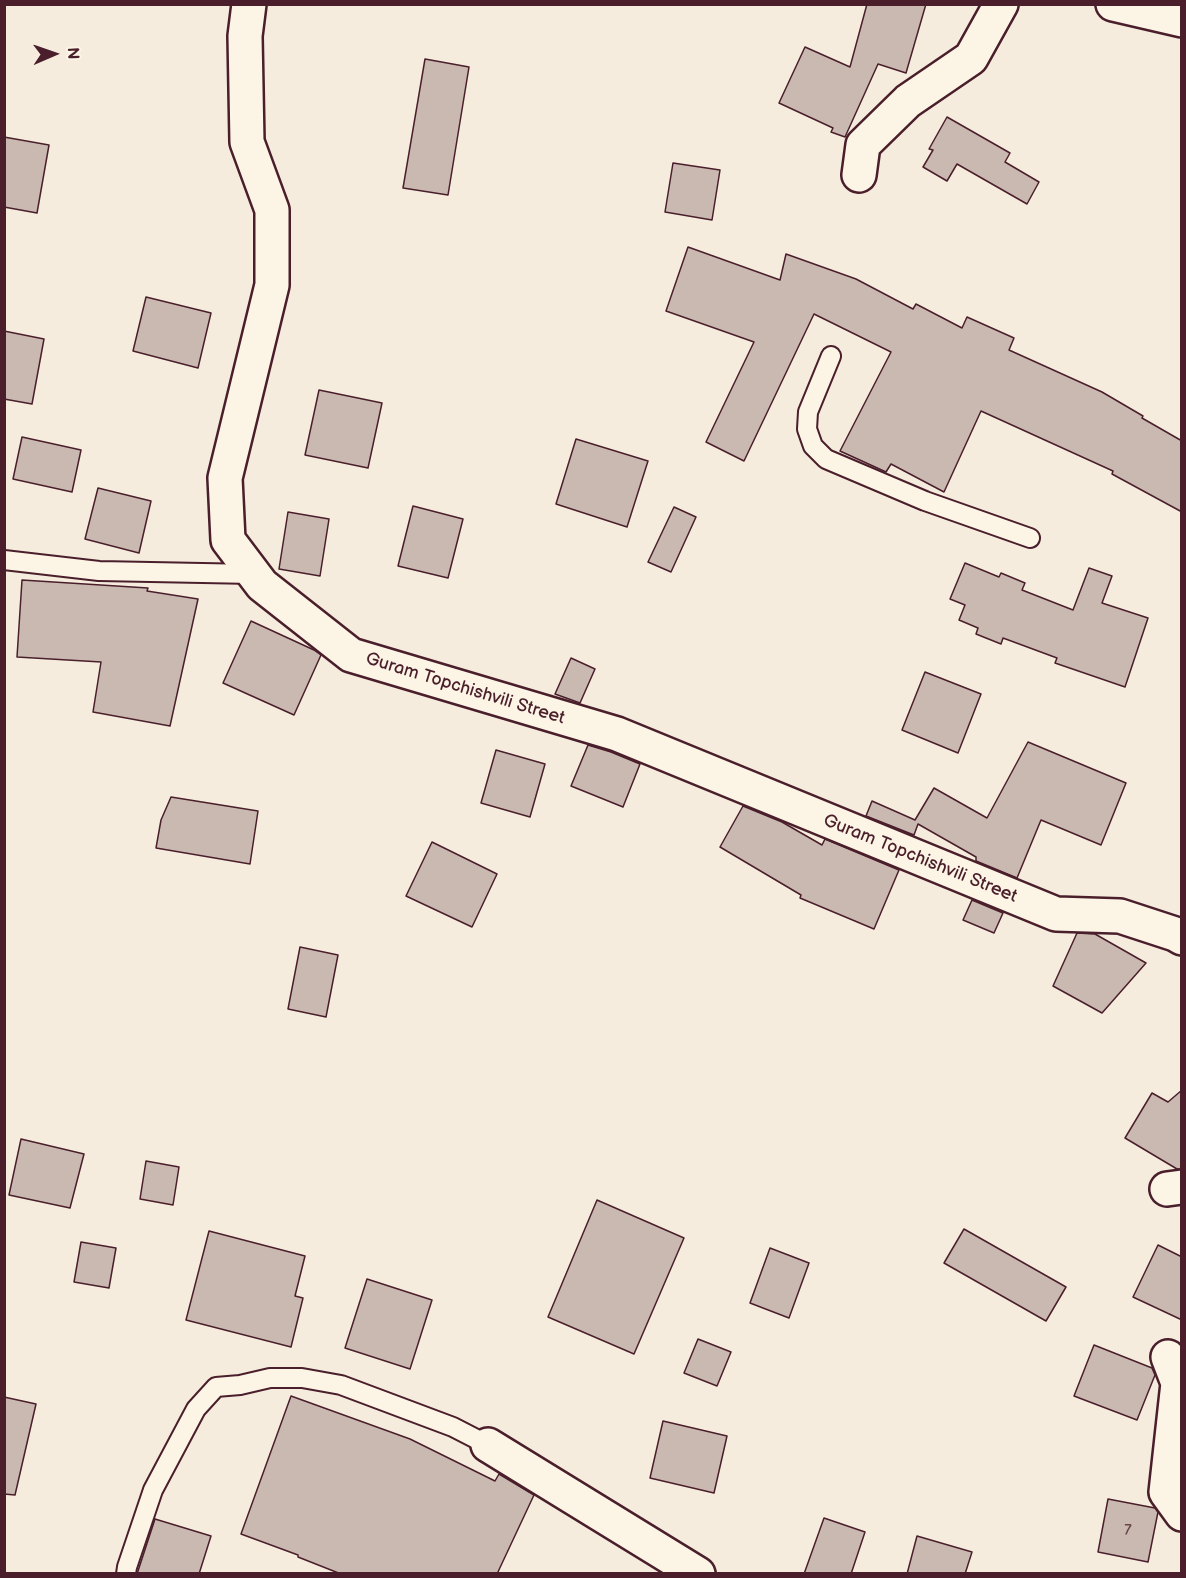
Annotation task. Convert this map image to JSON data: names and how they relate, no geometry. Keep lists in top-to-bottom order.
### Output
{
  "streets": {
    "street": ["Guram Topchishvili Street"]
  },
  "house_numbers": ["7"],
  "north": "right"
}
